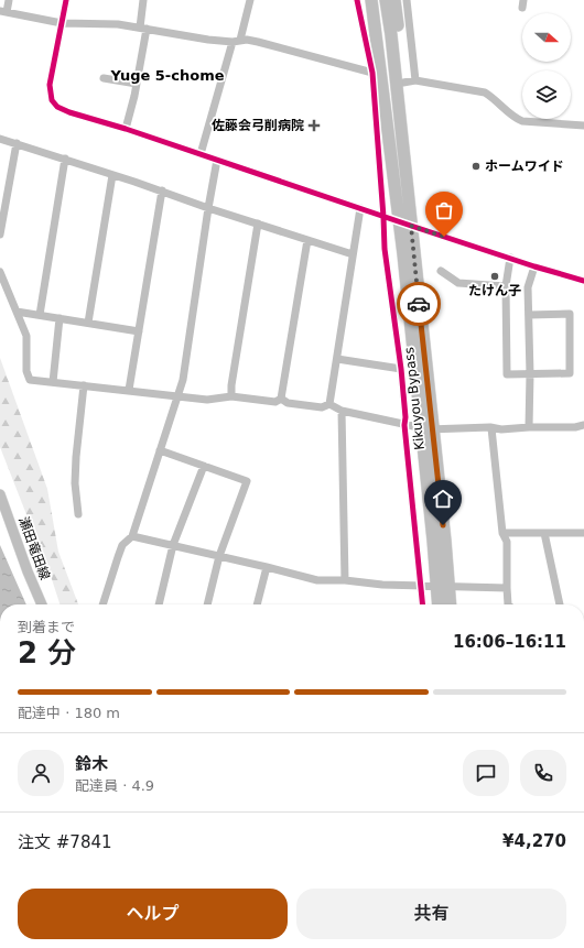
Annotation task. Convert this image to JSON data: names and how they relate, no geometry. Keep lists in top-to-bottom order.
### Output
{
  "streets": {
    "highway": ["Kikuyou Bypass"],
    "main road": ["瀬田竜田線"]
  },
  "districts": ["Yuge 5-chome"],
  "places": {
    "health": ["佐藤会弓削病院"],
    "other": ["ホームワイド", "たけん子"]
  },
  "north": "right",
  "page": {
    "heading": ["2 分", "到着まで", "16:06–16:11"],
    "panel": [
      "鈴木",
      "配達員 · 4.9",
      "注文 #7841",
      "¥4,270"
    ],
    "bar": "配達中 · 180 m",
    "buttons": ["ヘルプ", "共有"]
  }
}
